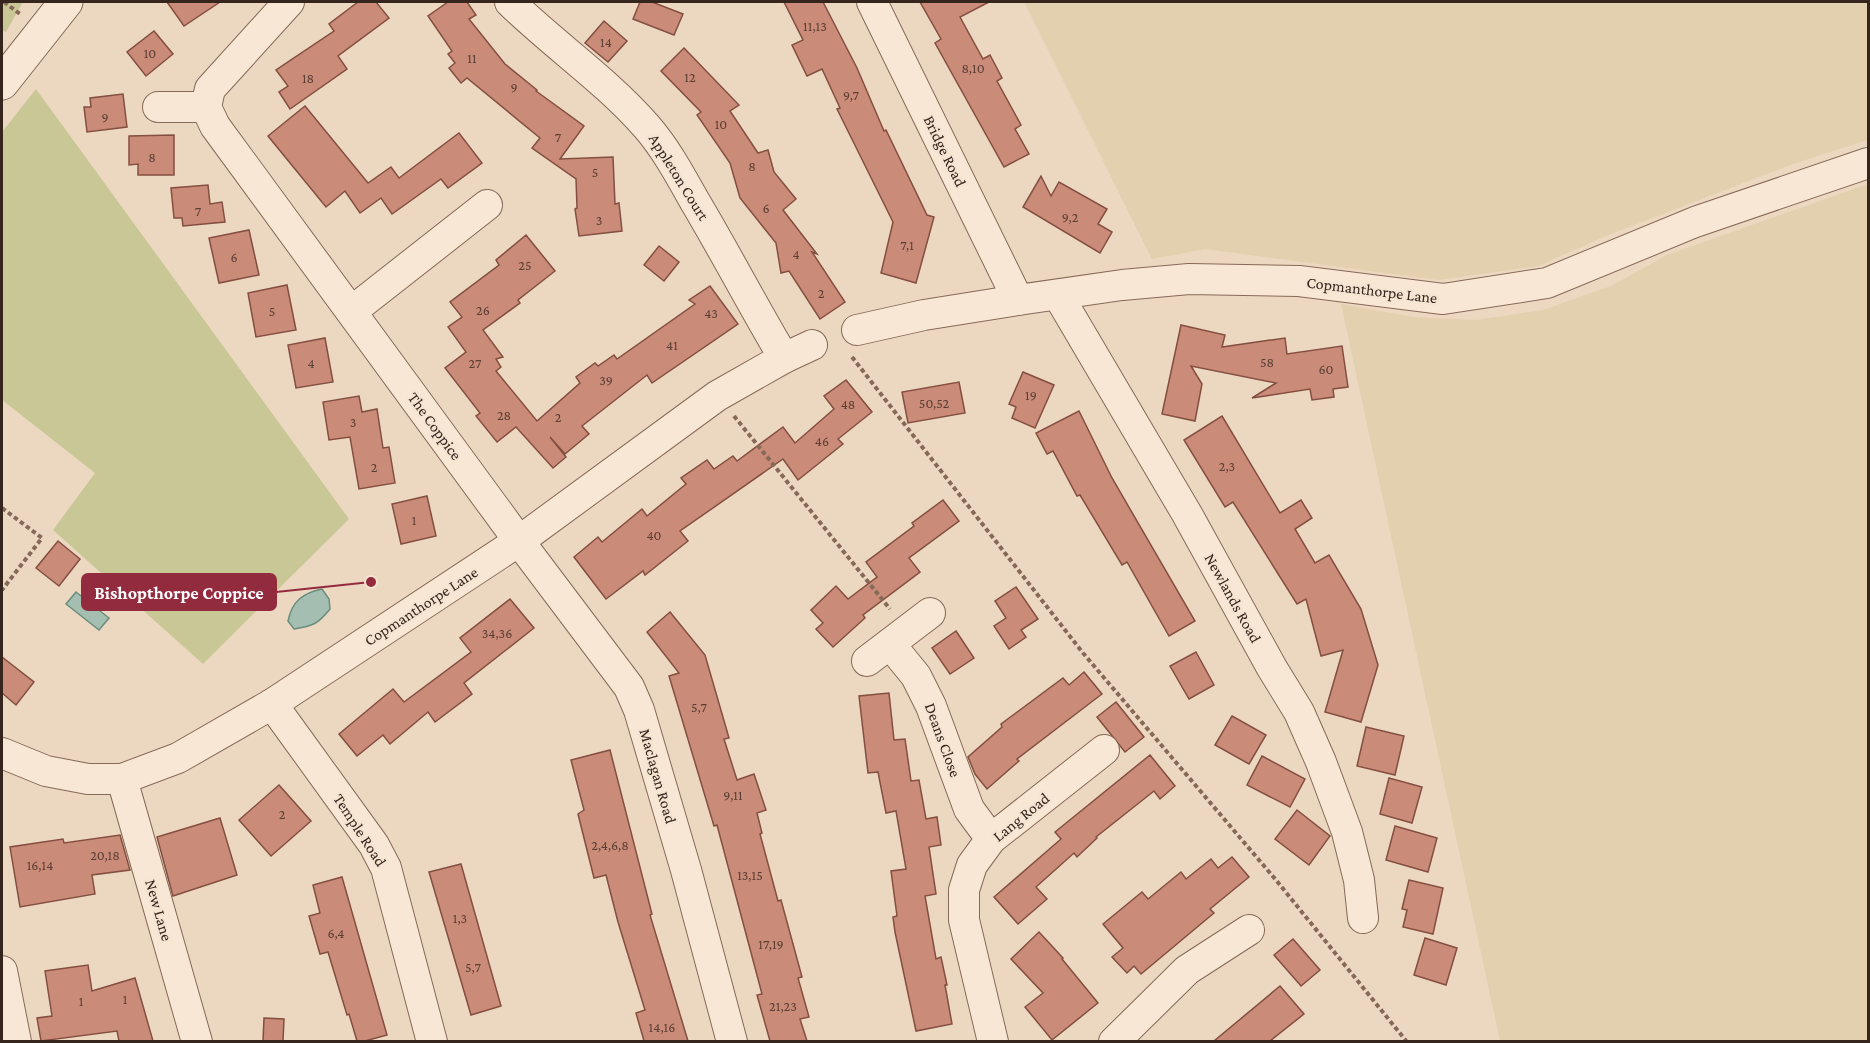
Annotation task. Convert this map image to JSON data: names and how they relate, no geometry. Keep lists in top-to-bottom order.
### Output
{
  "streets": {
    "street": [
      "Bridge Road",
      "Appleton Court",
      "Copmanthorpe Lane",
      "The Coppice",
      "Newlands Road",
      "Deans Close",
      "Maclagan Road",
      "Lang Road",
      "Temple Road",
      "New Lane"
    ]
  },
  "crossings": [
    ["Bridge Road", "Copmanthorpe Lane"],
    ["Appleton Court", "Copmanthorpe Lane"],
    ["Copmanthorpe Lane", "The Coppice"],
    ["Copmanthorpe Lane", "Newlands Road"],
    ["Copmanthorpe Lane", "Maclagan Road"],
    ["Copmanthorpe Lane", "Temple Road"],
    ["Copmanthorpe Lane", "New Lane"],
    ["The Coppice", "Maclagan Road"],
    ["Deans Close", "Lang Road"]
  ],
  "places": ["Bishopthorpe Coppice"],
  "house_numbers": [
    "11,13",
    "14",
    "10",
    "11",
    "8,10",
    "12",
    "18",
    "9",
    "9,7",
    "9",
    "10",
    "7",
    "8",
    "8",
    "5",
    "6",
    "7",
    "9,2",
    "3",
    "7,1",
    "4",
    "6",
    "25",
    "2",
    "26",
    "5",
    "43",
    "41",
    "58",
    "4",
    "27",
    "60",
    "39",
    "19",
    "50,52",
    "48",
    "28",
    "2",
    "3",
    "46",
    "2,3",
    "2",
    "1",
    "40",
    "34,36",
    "5,7",
    "9,11",
    "2",
    "2,4,6,8",
    "20,18",
    "16,14",
    "13,15",
    "1,3",
    "6,4",
    "17,19",
    "5,7",
    "1",
    "1",
    "21,23",
    "14,16"
  ]
}
